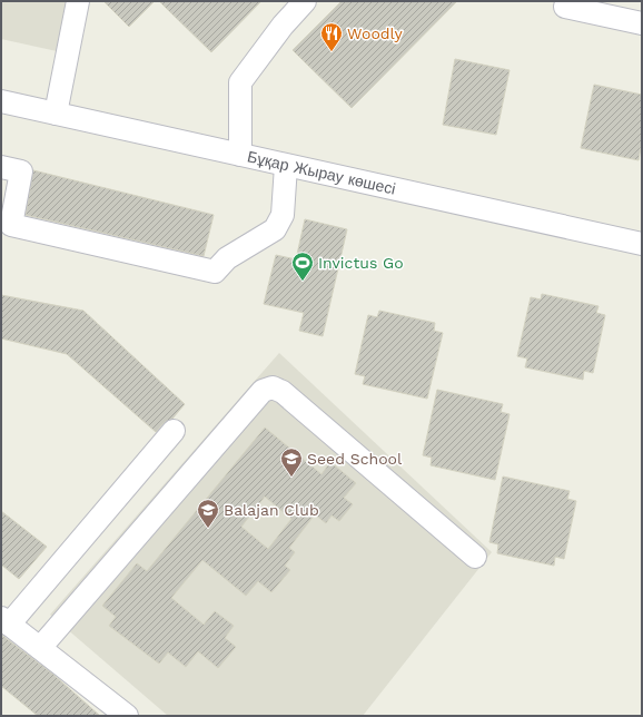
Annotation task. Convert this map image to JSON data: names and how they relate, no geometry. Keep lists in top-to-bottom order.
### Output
{
  "streets": {
    "street": ["Бұқар Жырау көшесі"]
  },
  "places": {
    "restaurant": ["Woodly"],
    "sports": ["Invictus Go"],
    "school or university": ["Seed School", "Balajan Club"]
  }
}
